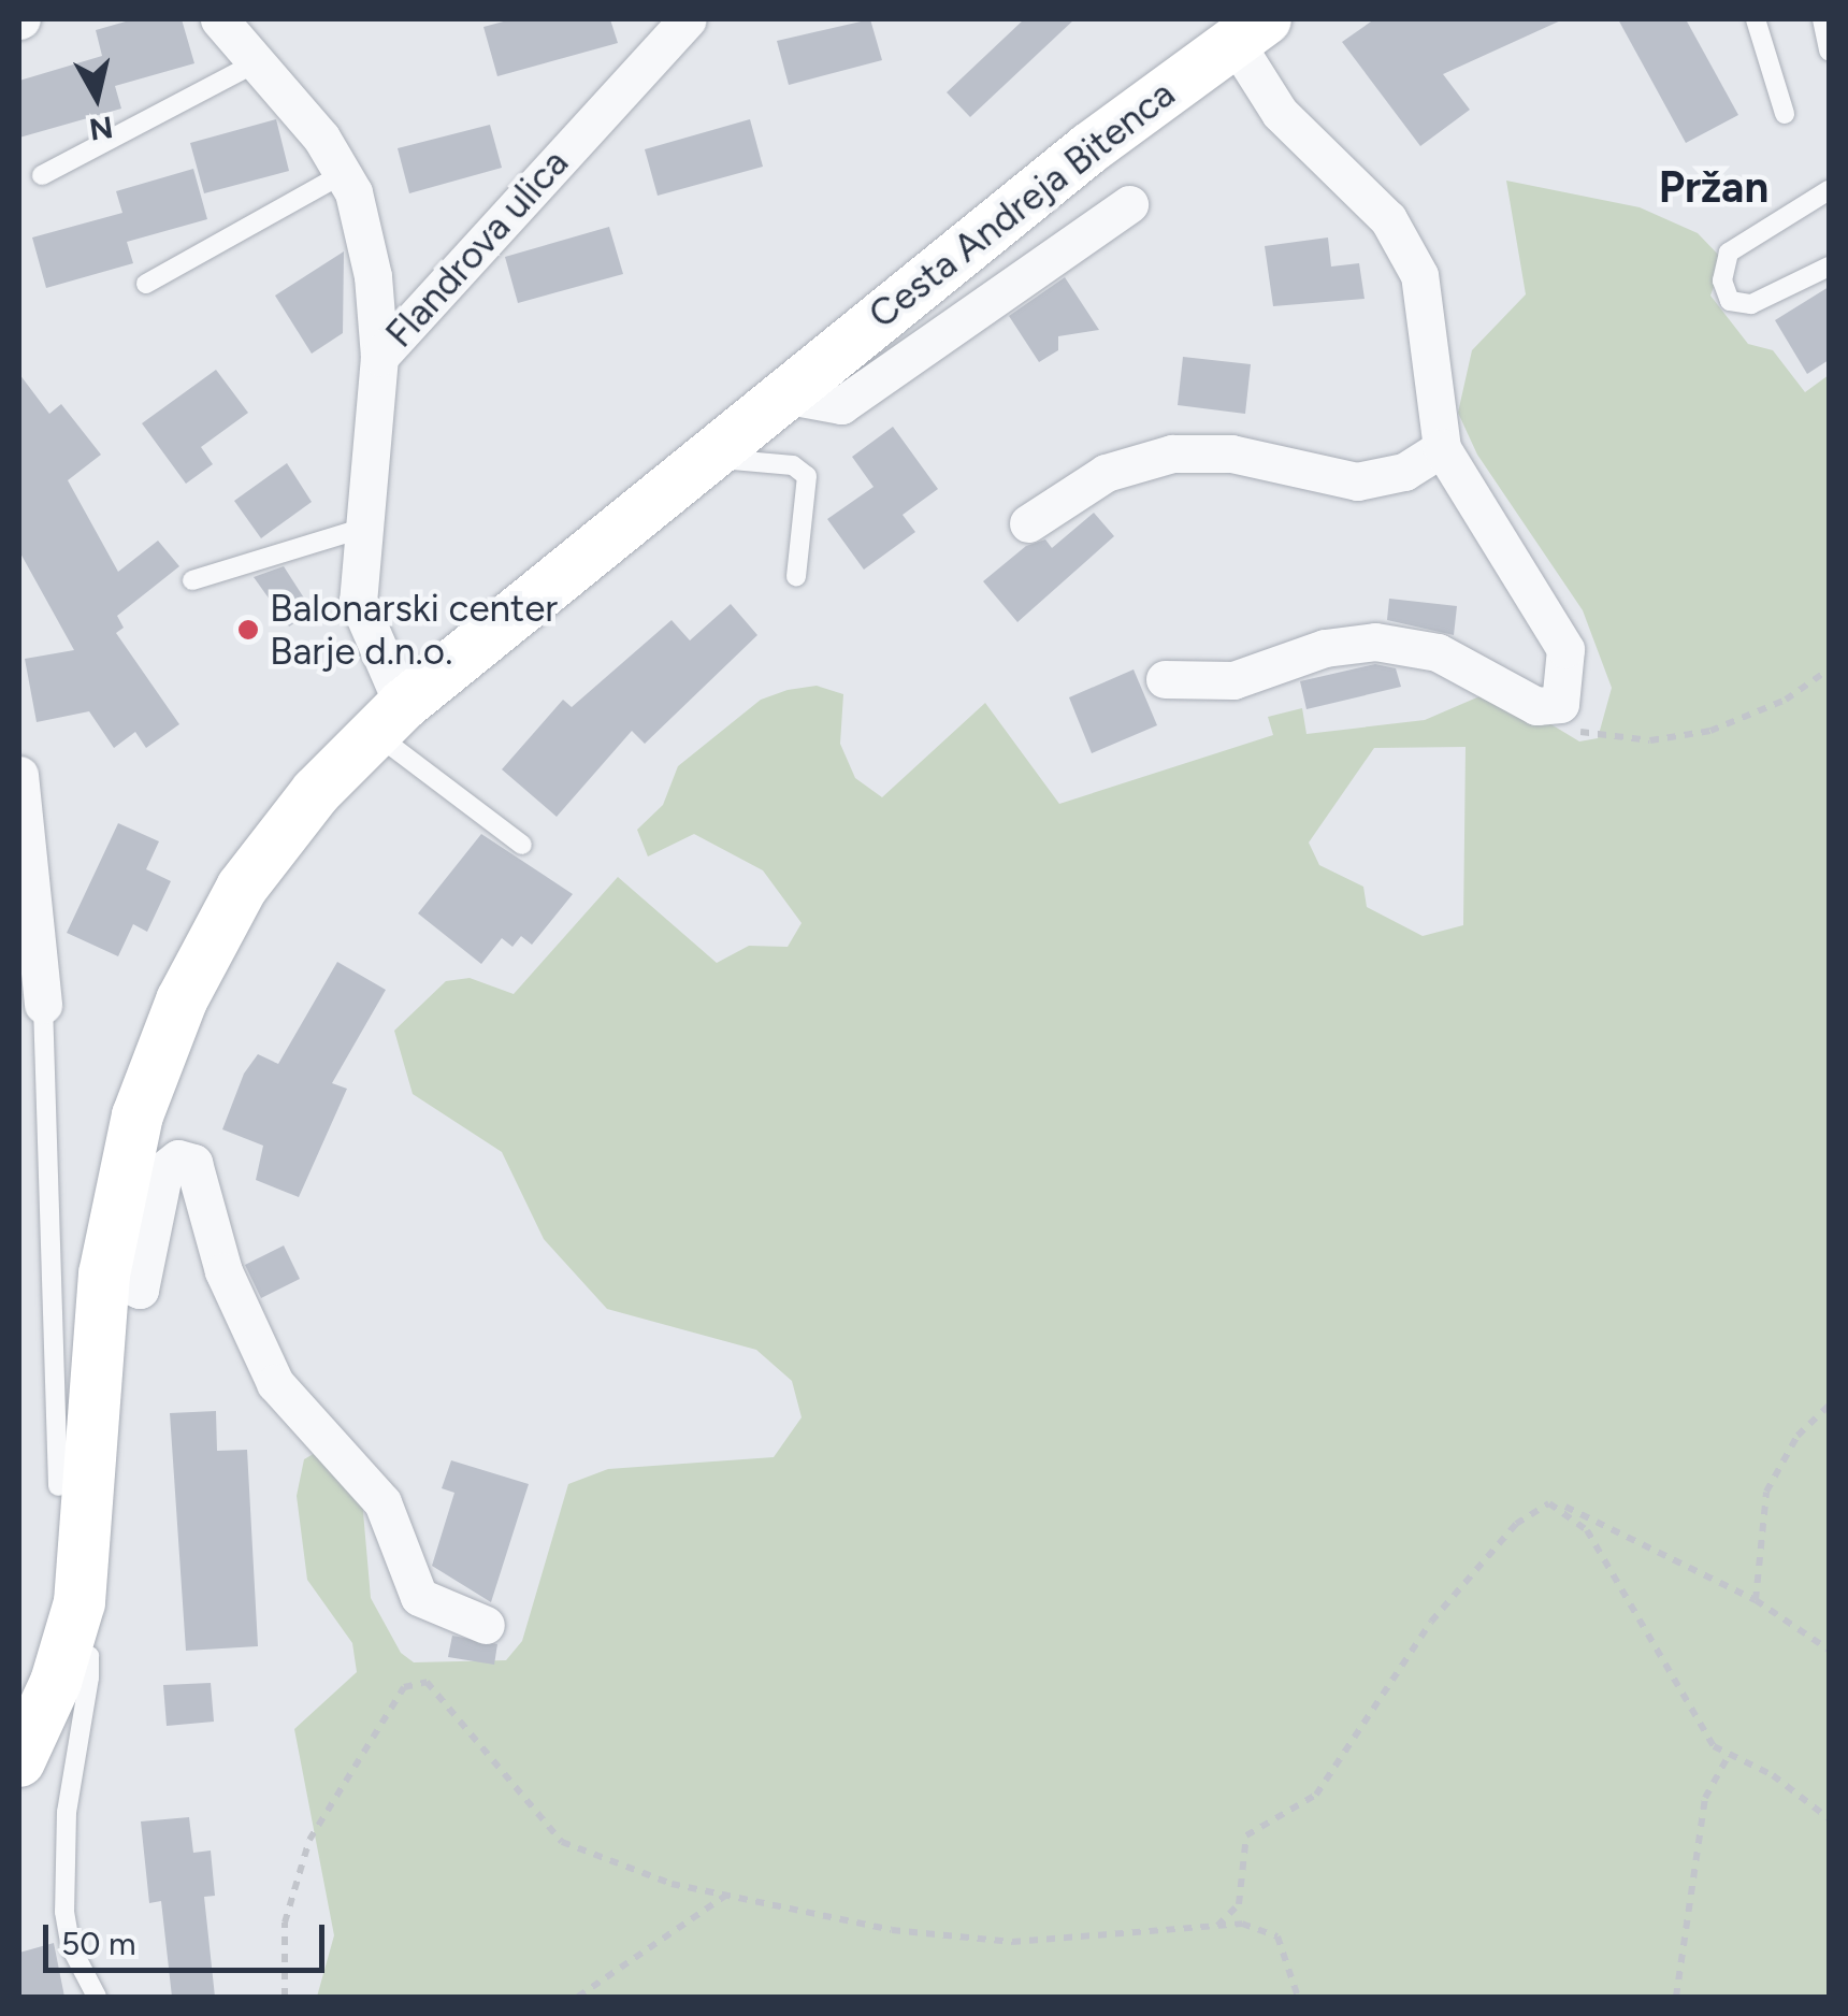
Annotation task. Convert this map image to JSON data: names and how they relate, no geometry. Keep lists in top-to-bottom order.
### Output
{
  "streets": {
    "street": ["Cesta Andreja Bitenca", "Flandrova ulica"]
  },
  "crossings": [
    ["Cesta Andreja Bitenca", "Flandrova ulica"]
  ],
  "districts": ["Pržan"],
  "places": ["Balonarski center Barje d.n.o."],
  "scale_bar": "50 m",
  "north": "bottom"
}
